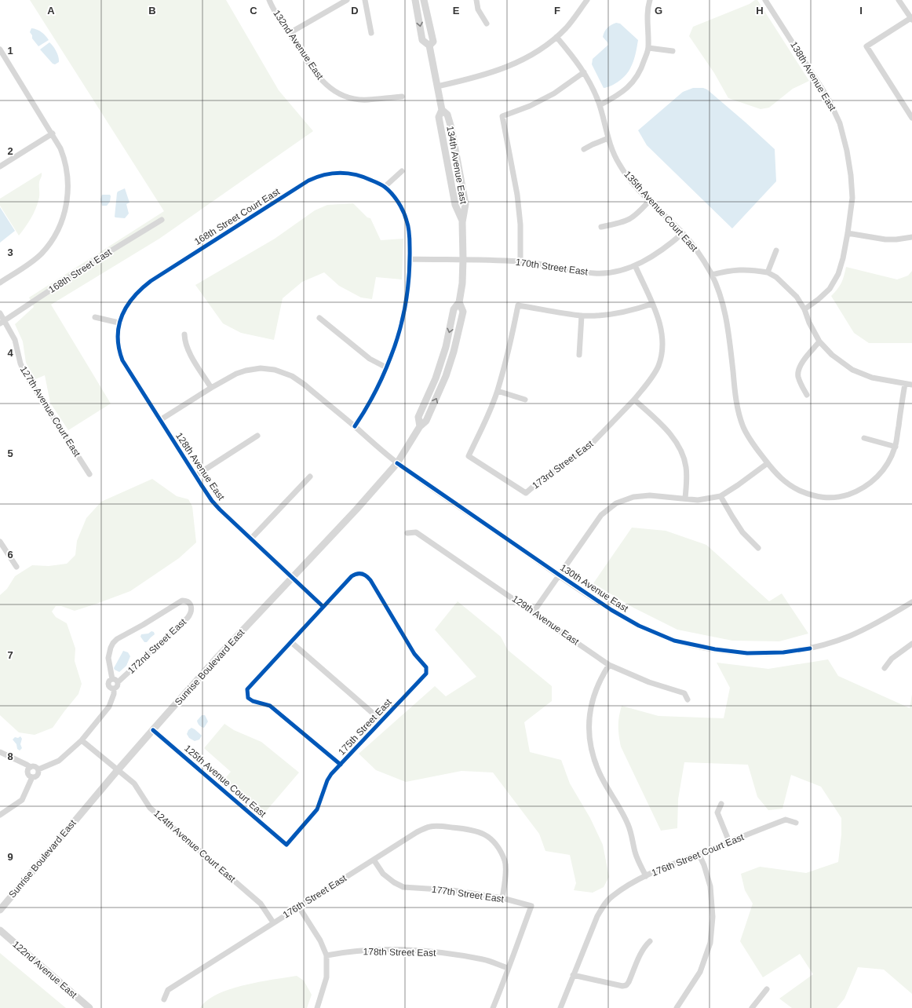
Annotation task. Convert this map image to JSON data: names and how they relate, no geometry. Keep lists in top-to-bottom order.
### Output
{
  "streets": {
    "street": [
      "132nd Avenue East",
      "138th Avenue East",
      "134th Avenue East",
      "135th Avenue Court East",
      "168th Street Court East",
      "170th Street East",
      "168th Street East",
      "127th Avenue Court East",
      "173rd Street East",
      "128th Avenue East",
      "130th Avenue East",
      "129th Avenue East",
      "172nd Street East",
      "Sunrise Boulevard East",
      "175th Street East",
      "125th Avenue Court East",
      "124th Avenue Court East",
      "176th Street Court East",
      "177th Street East",
      "176th Street East",
      "178th Street East",
      "122nd Avenue East"
    ]
  },
  "crossings": [
    ["134th Avenue East", "170th Street East"],
    ["134th Avenue East", "Sunrise Boulevard East"],
    ["135th Avenue Court East", "170th Street East"],
    ["168th Street Court East", "128th Avenue East"],
    ["170th Street East", "Sunrise Boulevard East"],
    ["168th Street East", "127th Avenue Court East"],
    ["128th Avenue East", "130th Avenue East"],
    ["128th Avenue East", "Sunrise Boulevard East"],
    ["128th Avenue East", "175th Street East"],
    ["130th Avenue East", "Sunrise Boulevard East"],
    ["Sunrise Boulevard East", "125th Avenue Court East"],
    ["Sunrise Boulevard East", "124th Avenue Court East"],
    ["175th Street East", "125th Avenue Court East"],
    ["124th Avenue Court East", "176th Street East"],
    ["177th Street East", "176th Street East"],
    ["177th Street East", "178th Street East"]
  ],
  "grid": {
    "columns": [
      "A",
      "B",
      "C",
      "D",
      "E",
      "F",
      "G",
      "H",
      "I"
    ],
    "rows": [
      "1",
      "2",
      "3",
      "4",
      "5",
      "6",
      "7",
      "8",
      "9"
    ]
  }
}
